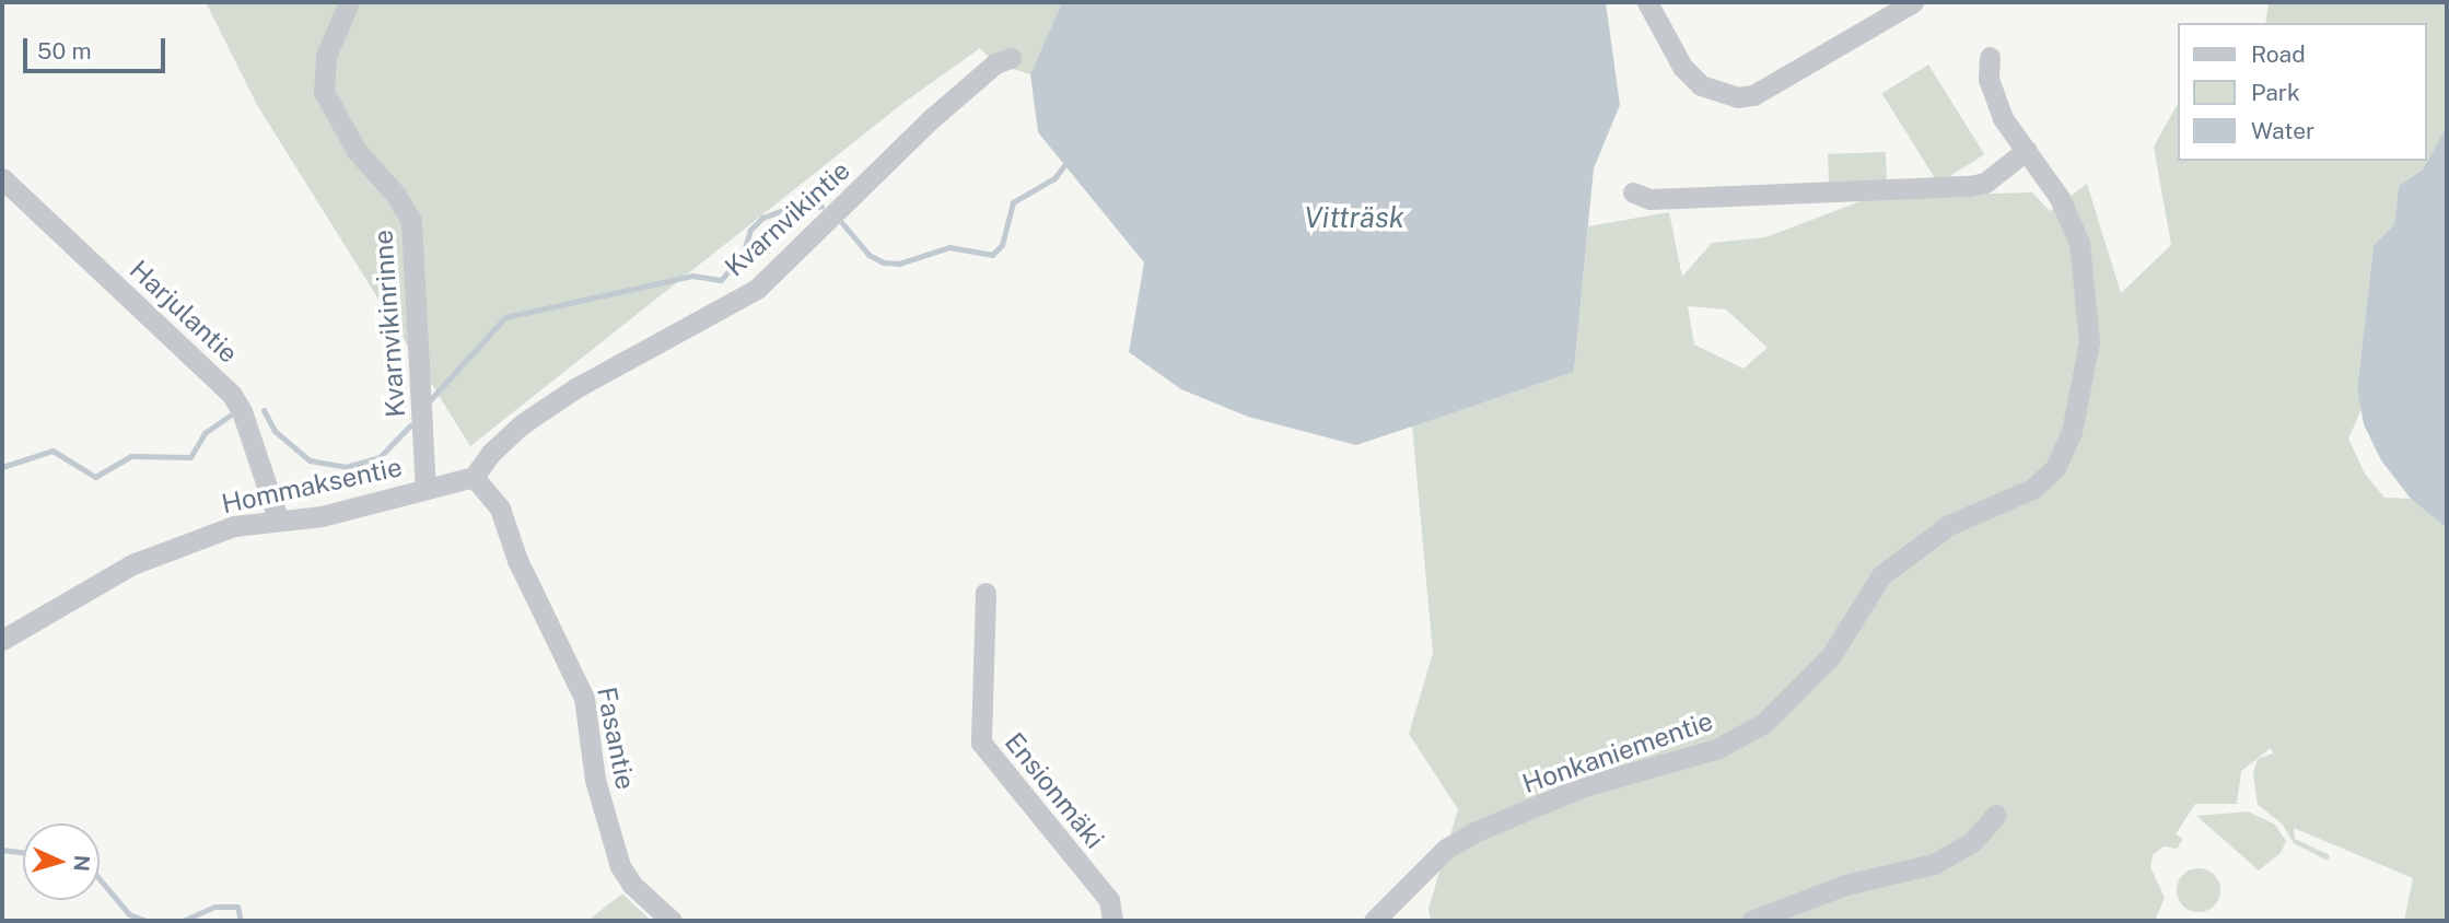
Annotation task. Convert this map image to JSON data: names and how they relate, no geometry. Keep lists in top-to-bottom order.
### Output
{
  "streets": {
    "street": [
      "Kvarnvikintie",
      "Harjulantie",
      "Kvarnvikinrinne",
      "Hommaksentie",
      "Fasantie",
      "Honkaniementie",
      "Ensionmäki"
    ]
  },
  "crossings": [
    ["Kvarnvikintie", "Hommaksentie"],
    ["Kvarnvikintie", "Fasantie"],
    ["Harjulantie", "Hommaksentie"],
    ["Kvarnvikinrinne", "Hommaksentie"],
    ["Hommaksentie", "Fasantie"]
  ],
  "water": ["Vitträsk"],
  "legend": ["Road", "Park", "Water"],
  "scale_bar": "50 m",
  "north": "right"
}
